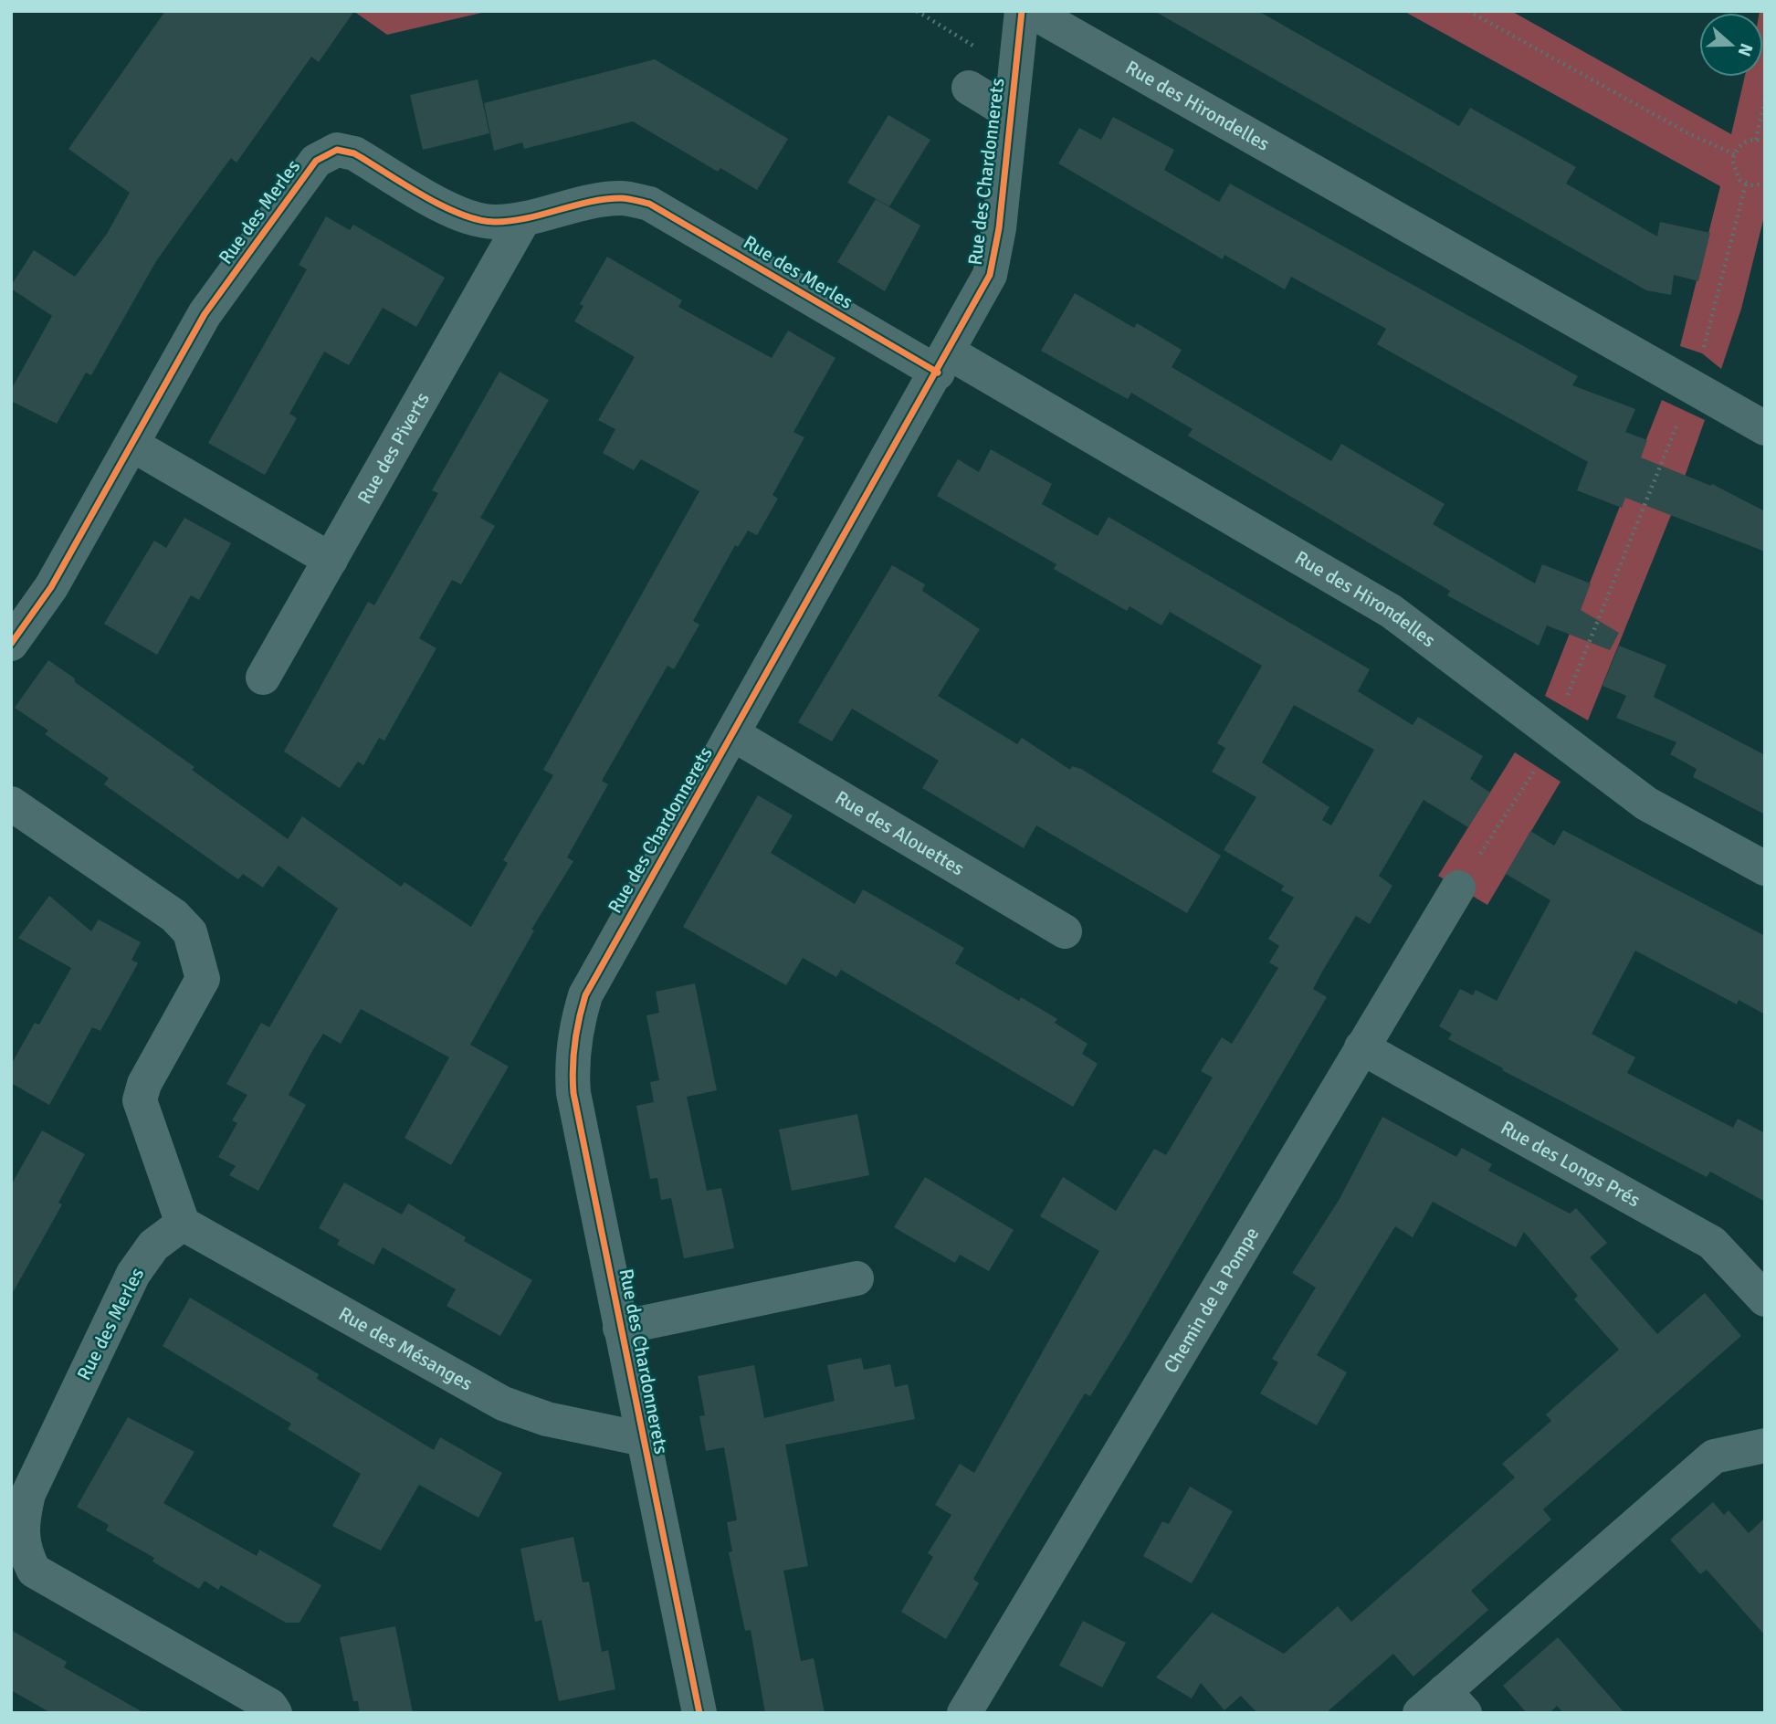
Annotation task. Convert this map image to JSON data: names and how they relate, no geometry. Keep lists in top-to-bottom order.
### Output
{
  "streets": {
    "street": [
      "Rue des Hirondelles",
      "Rue des Chardonnerets",
      "Rue des Merles",
      "Rue des Piverts",
      "Rue des Alouettes",
      "Rue des Longs Prés",
      "Chemin de la Pompe",
      "Rue des Mésanges"
    ]
  },
  "crossings": [
    ["Rue des Hirondelles", "Rue des Chardonnerets"],
    ["Rue des Hirondelles", "Rue des Merles"],
    ["Rue des Chardonnerets", "Rue des Merles"],
    ["Rue des Chardonnerets", "Rue des Alouettes"],
    ["Rue des Chardonnerets", "Rue des Mésanges"],
    ["Rue des Merles", "Rue des Piverts"],
    ["Rue des Merles", "Rue des Mésanges"],
    ["Rue des Longs Prés", "Chemin de la Pompe"]
  ],
  "north": "right"
}
